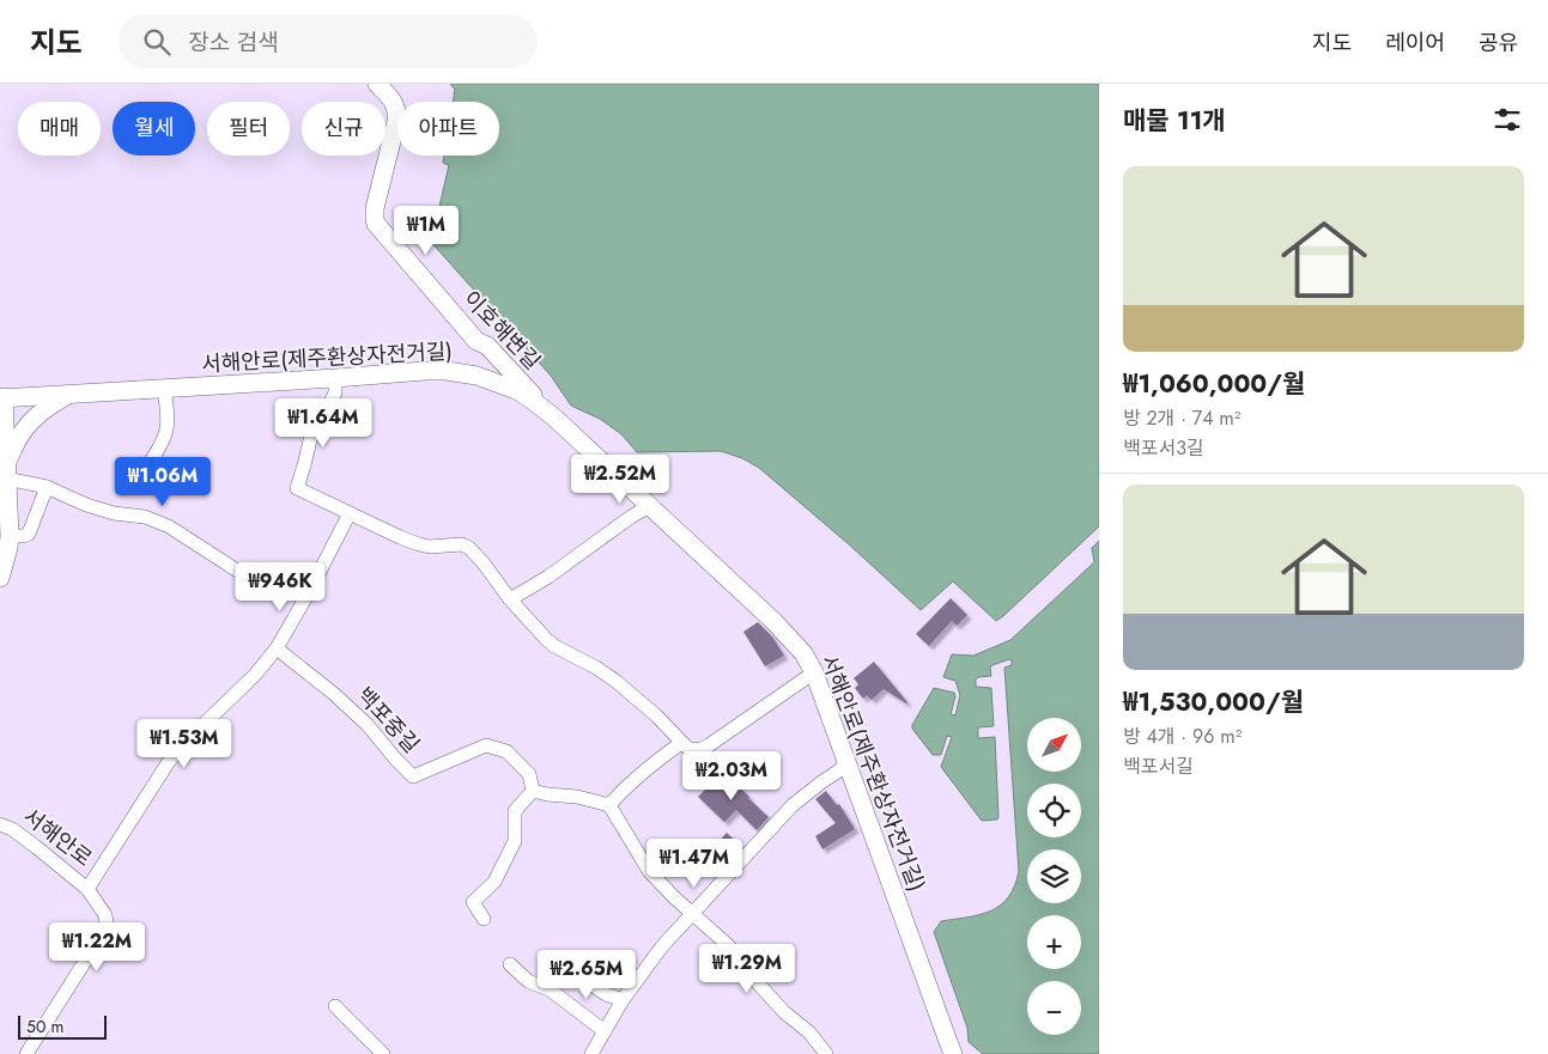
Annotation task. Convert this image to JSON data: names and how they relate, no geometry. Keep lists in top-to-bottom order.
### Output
{
  "streets": {
    "street": [
      "이호해변길",
      "서해안로(제주환상자전거길)",
      "백포중길",
      "서해안로"
    ]
  },
  "crossings": [
    ["이호해변길", "서해안로(제주환상자전거길)"]
  ],
  "scale_bar": "50 m",
  "north": "top right",
  "page": {
    "header": "지도",
    "search": "장소 검색",
    "nav": ["지도", "레이어", "공유"],
    "heading": "매물 11개",
    "chip": [
      "매매",
      "월세",
      "필터",
      "신규",
      "아파트"
    ],
    "list": [
      {
        "name": "₩1,060,000/월",
        "note": "방 2개 · 74 m² · 백포서3길"
      },
      {
        "name": "₩1,530,000/월",
        "note": "방 4개 · 96 m² · 백포서길"
      }
    ],
    "price": [
      "₩1M",
      "₩1.64M",
      "₩2.52M",
      "₩1.06M",
      "₩946K",
      "₩1.53M",
      "₩2.03M",
      "₩1.47M",
      "₩1.22M",
      "₩1.29M",
      "₩2.65M"
    ],
    "map_buttons": ["+", "−"],
    "scale": "50 m"
  }
}
